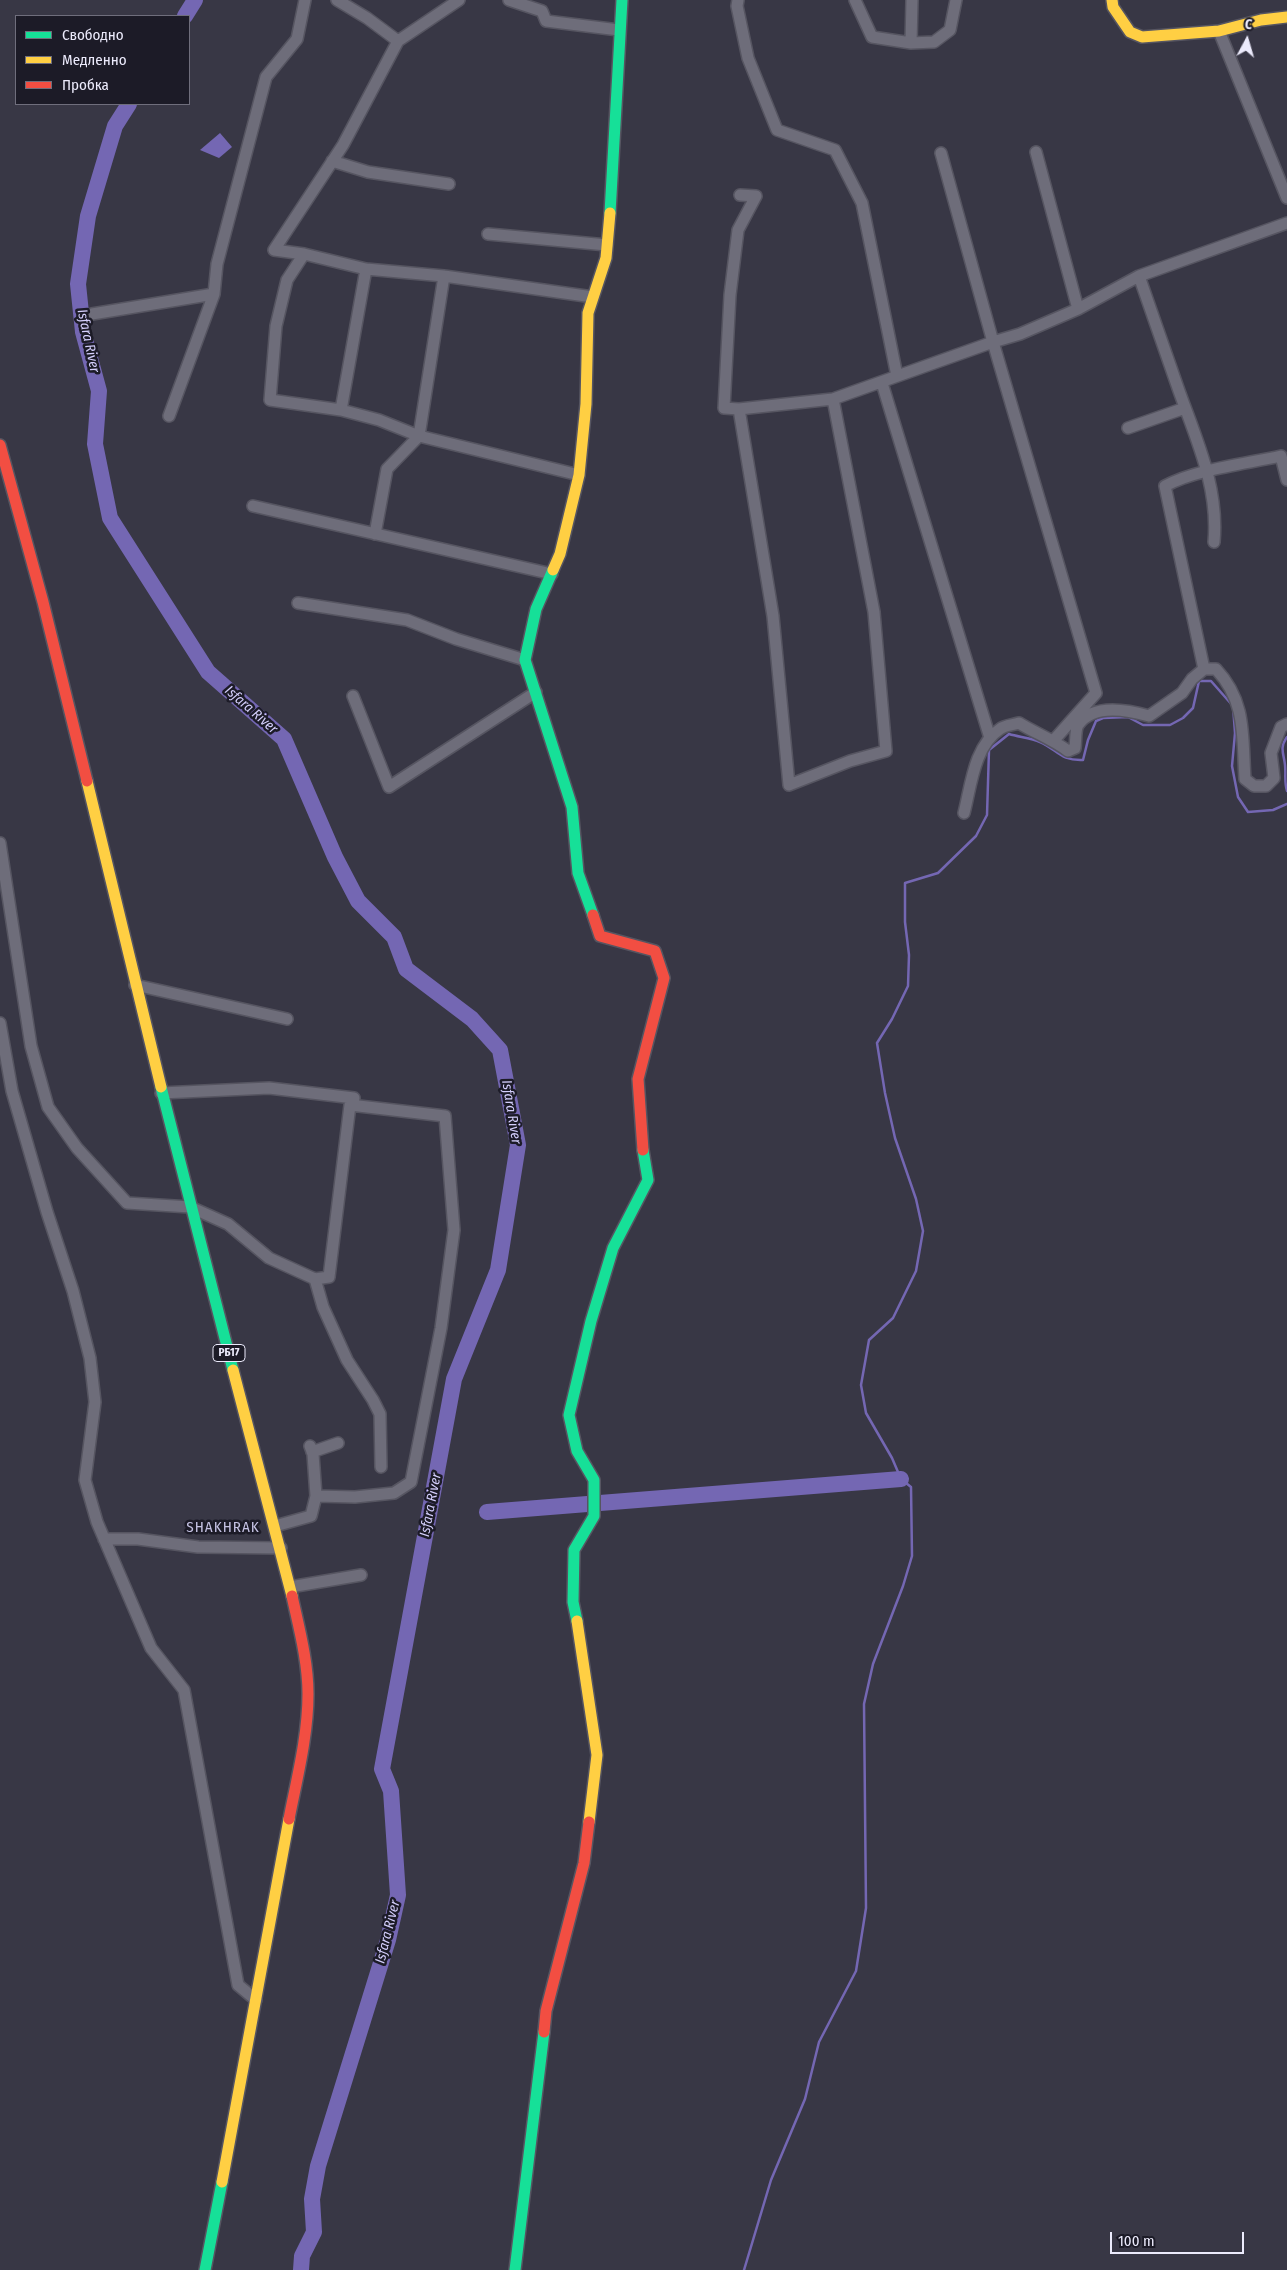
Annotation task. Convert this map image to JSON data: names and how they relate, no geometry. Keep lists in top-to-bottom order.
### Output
{
  "streets": {
    "street": ["РБ17"]
  },
  "districts": ["SHAKHRAK"],
  "water": ["Isfara River"],
  "legend": ["Свободно", "Медленно", "Пробка"],
  "scale_bar": "100 m",
  "north": "top"
}
